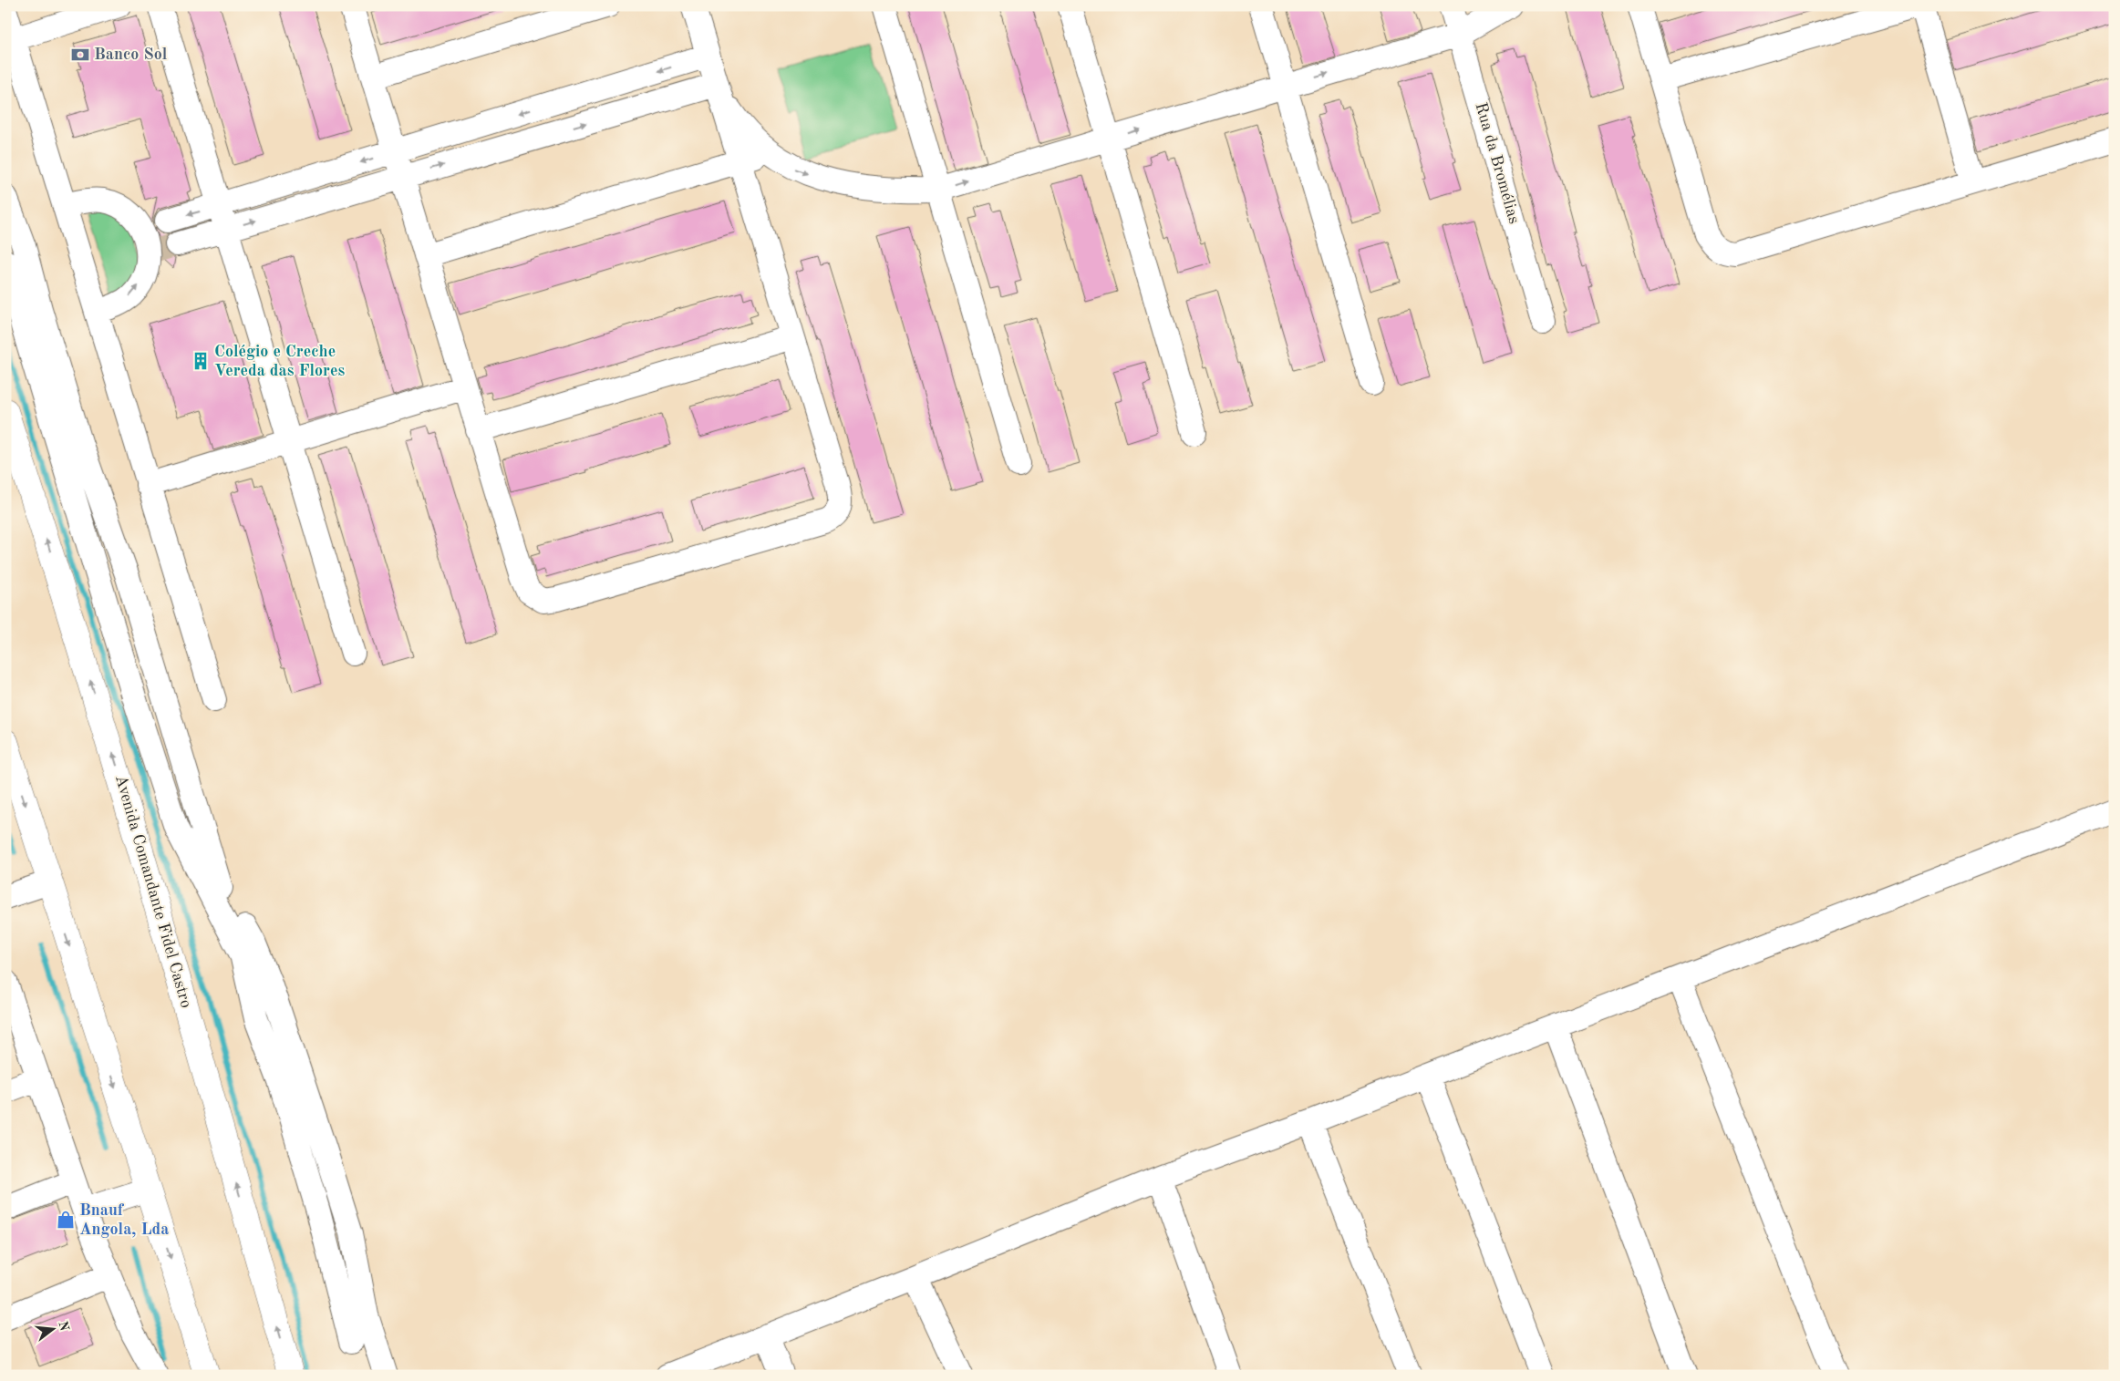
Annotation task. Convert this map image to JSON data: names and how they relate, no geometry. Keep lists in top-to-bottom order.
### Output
{
  "streets": {
    "highway": ["Avenida Comandante Fidel Castro"],
    "street": ["Rua da Bromélias"]
  },
  "places": {
    "bank": ["Banco Sol"],
    "building": ["Colégio e Creche Vereda das Flores"],
    "shop": ["Bnauf Angola, Lda"]
  },
  "north": "right"
}
